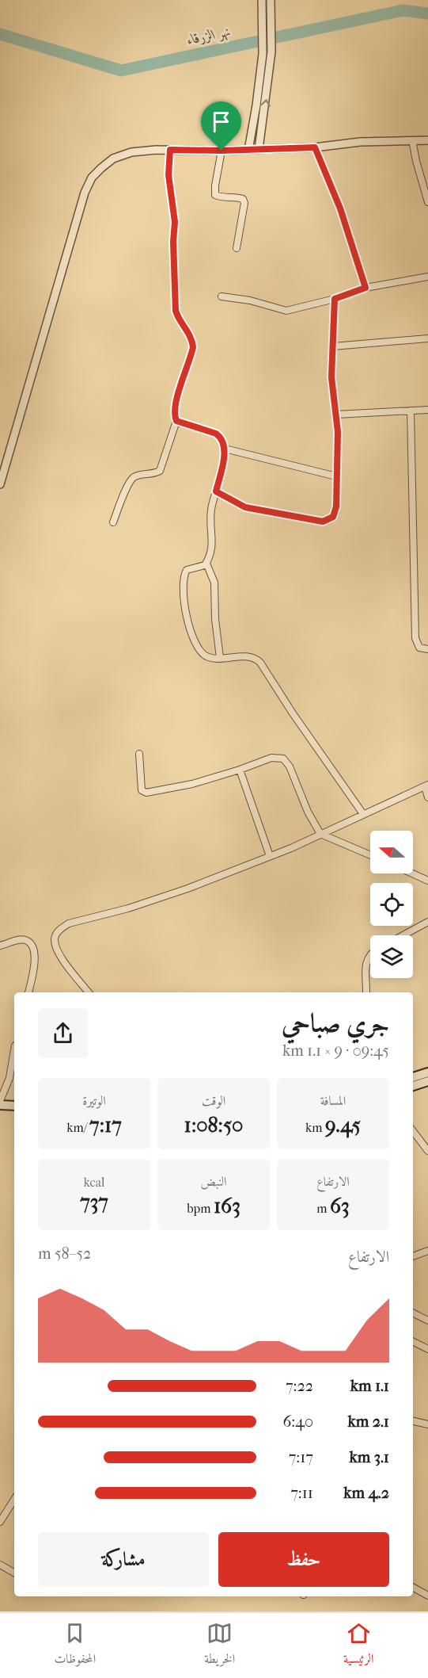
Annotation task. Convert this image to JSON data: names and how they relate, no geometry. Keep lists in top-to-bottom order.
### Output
{
  "water": ["نهر الزرقاء"],
  "north": "left",
  "page": {
    "heading": ["جري صباحي", "09:45 · 9 × 1.1 km"],
    "stats": [
      ["المسافة", "9.45 km"],
      ["الوقت", "1:08:50"],
      ["الوتيرة", "7:17 /km"],
      ["الارتفاع", "63 m"],
      ["النبض", "163 bpm"],
      ["kcal", "737"]
    ],
    "chart": ["الارتفاع", "52–58 m"],
    "list": [
      {
        "name": "1.1 km",
        "note": "7:22"
      },
      {
        "name": "2.1 km",
        "note": "6:40"
      },
      {
        "name": "3.1 km",
        "note": "7:17"
      },
      {
        "name": "4.2 km",
        "note": "7:11"
      }
    ],
    "buttons": ["حفظ", "مشاركة"],
    "tabs": ["الرئيسية", "الخريطة", "المحفوظات"]
  }
}
